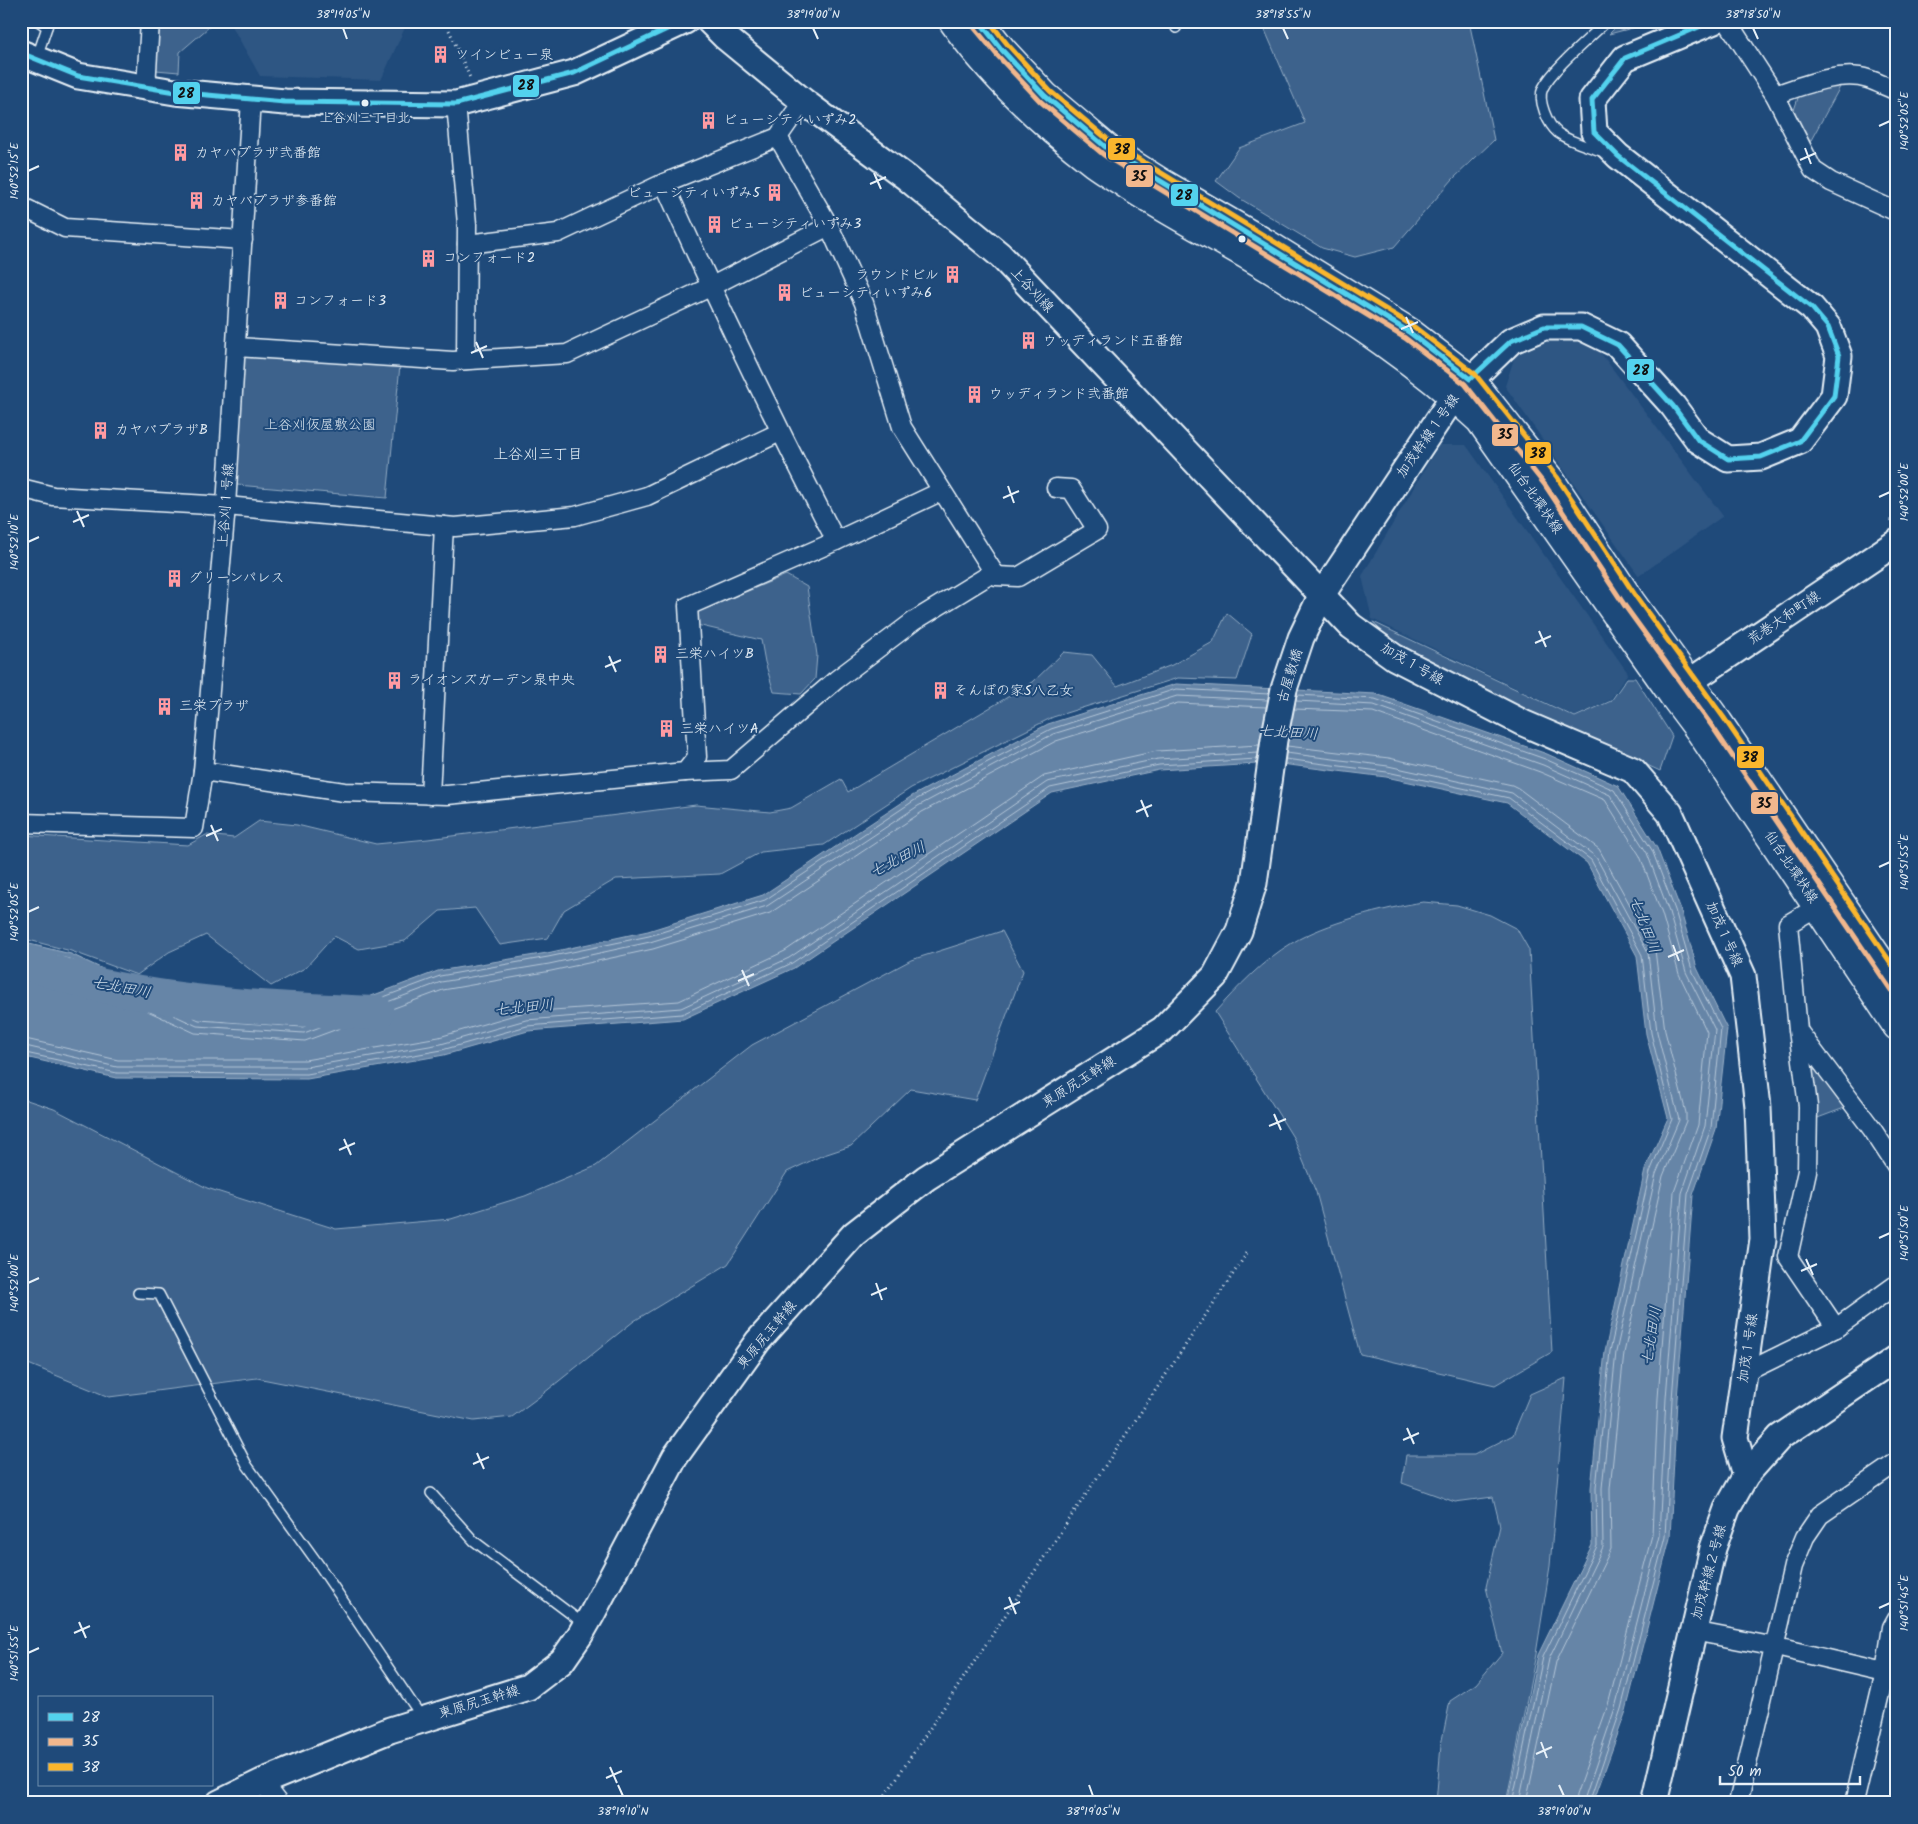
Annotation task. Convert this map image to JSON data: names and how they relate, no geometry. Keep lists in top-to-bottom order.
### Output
{
  "streets": {
    "main road": ["仙台北環状線"],
    "street": [
      "上谷刈線",
      "加茂幹線１号線",
      "上谷刈１号線",
      "荒巻大和町線",
      "加茂１号線",
      "古屋敷橋",
      "東原尻玉幹線",
      "加茂幹線２号線"
    ]
  },
  "crossings": [
    ["上谷刈線", "加茂幹線１号線"],
    ["上谷刈線", "加茂１号線"],
    ["加茂幹線１号線", "仙台北環状線"],
    ["加茂幹線１号線", "加茂１号線"],
    ["加茂幹線１号線", "古屋敷橋"],
    ["仙台北環状線", "荒巻大和町線"],
    ["加茂１号線", "加茂幹線２号線"],
    ["古屋敷橋", "東原尻玉幹線"]
  ],
  "districts": ["上谷刈三丁目"],
  "water": ["七北田川"],
  "parks": ["上谷刈仮屋敷公園"],
  "places": {
    "building": [
      "ツインビュー泉",
      "ビューシティいずみ2",
      "カヤバプラザ弐番館",
      "ビューシティいずみ5",
      "カヤバプラザ参番館",
      "ビューシティいずみ3",
      "コンフォード2",
      "ラウンドビル",
      "ビューシティいずみ6",
      "コンフォード3",
      "ウッディランド五番館",
      "ウッディランド弐番館",
      "カヤバプラザB",
      "グリーンパレス",
      "三栄ハイツB",
      "ライオンズガーデン泉中央",
      "そんぽの家S八乙女",
      "三栄プラザ",
      "三栄ハイツA"
    ],
    "other": ["上谷刈三丁目北"]
  },
  "lines": ["transit line 28", "transit line 38", "transit line 35"],
  "legend": ["28", "35", "38"],
  "scale_bar": "50 m",
  "coordinates": [
    "38°19'05\"N",
    "38°19'00\"N",
    "38°18'55\"N",
    "38°18'50\"N",
    "140°52'05\"E",
    "140°52'15\"E",
    "140°52'00\"E",
    "140°52'10\"E",
    "140°51'55\"E",
    "140°51'50\"E",
    "140°51'45\"E",
    "38°19'10\"N"
  ]
}
